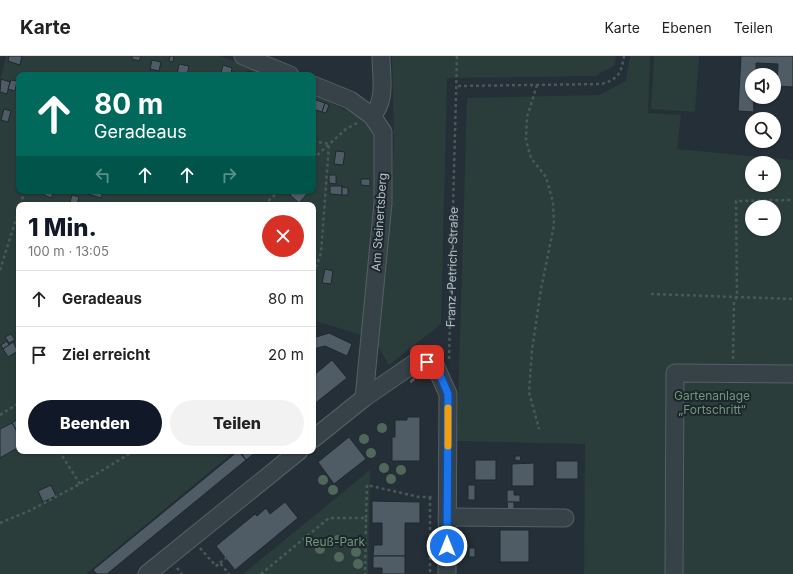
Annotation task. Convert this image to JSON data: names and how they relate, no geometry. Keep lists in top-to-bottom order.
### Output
{
  "streets": {
    "street": ["Am Steinertsberg"],
    "path": ["Franz-Petrich-Straße"]
  },
  "parks": ["Gartenanlage „Fortschritt“", "Reuß-Park"],
  "page": {
    "header": "Karte",
    "nav": ["Karte", "Ebenen", "Teilen"],
    "map_buttons": ["+", "−"],
    "turn": ["80 m", "Geradeaus"],
    "heading": ["1 Min.", "100 m · 13:05"],
    "list": [
      {
        "name": "Geradeaus",
        "value": "80 m"
      },
      {
        "name": "Ziel erreicht",
        "value": "20 m"
      }
    ],
    "buttons": ["Beenden", "Teilen"]
  }
}
